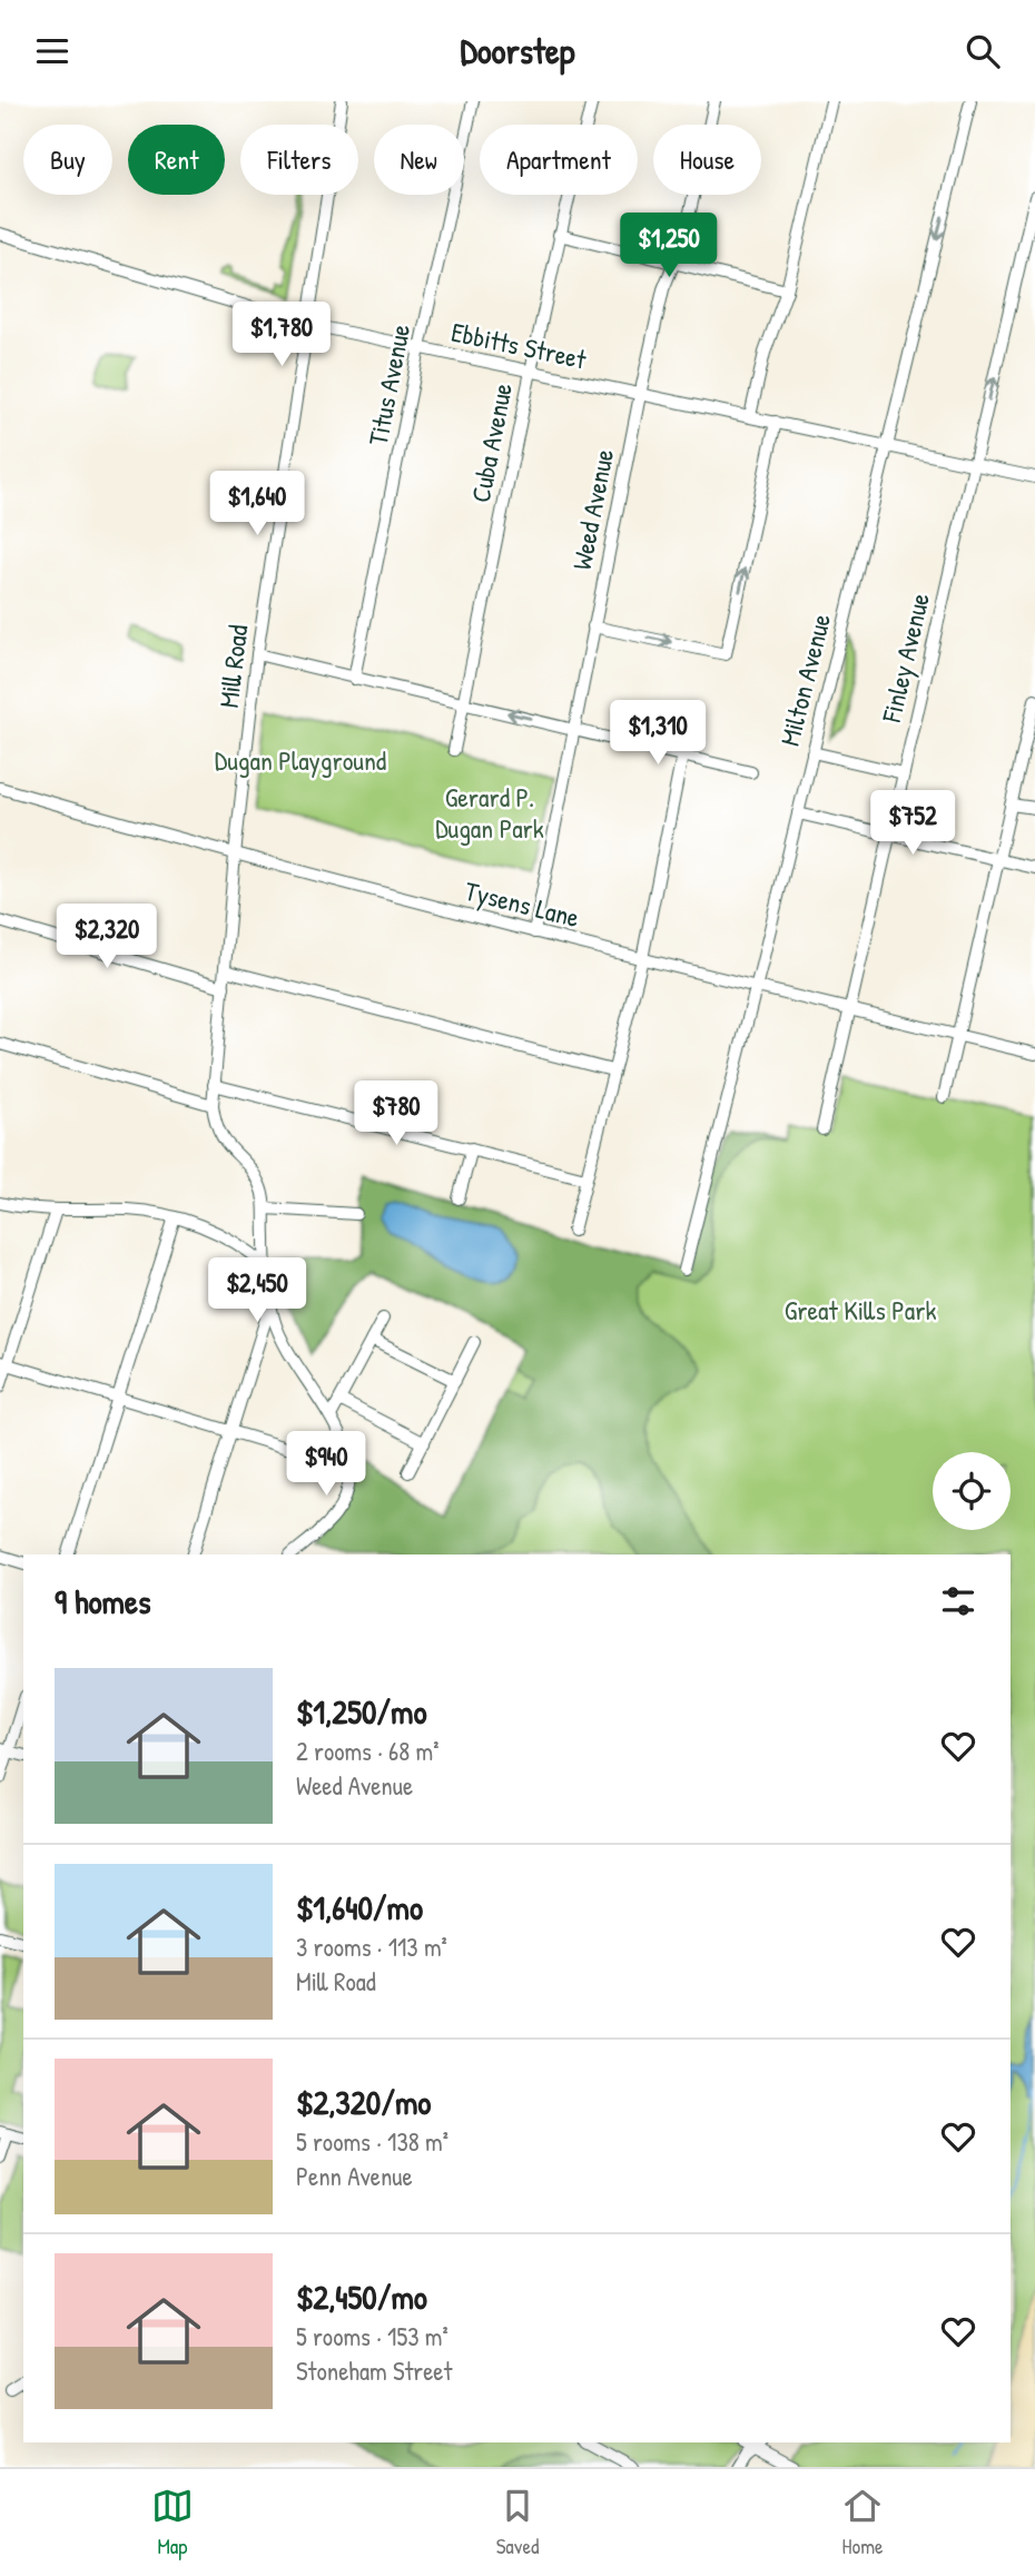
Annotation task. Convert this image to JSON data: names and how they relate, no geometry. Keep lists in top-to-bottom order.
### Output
{
  "streets": {
    "street": [
      "Ebbitts Street",
      "Titus Avenue",
      "Cuba Avenue",
      "Weed Avenue",
      "Finley Avenue",
      "Mill Road",
      "Milton Avenue",
      "Tysens Lane"
    ]
  },
  "crossings": [
    ["Ebbitts Street", "Titus Avenue"],
    ["Ebbitts Street", "Cuba Avenue"],
    ["Ebbitts Street", "Weed Avenue"],
    ["Ebbitts Street", "Finley Avenue"],
    ["Ebbitts Street", "Mill Road"],
    ["Ebbitts Street", "Milton Avenue"],
    ["Weed Avenue", "Tysens Lane"],
    ["Finley Avenue", "Tysens Lane"],
    ["Mill Road", "Tysens Lane"],
    ["Milton Avenue", "Tysens Lane"]
  ],
  "parks": ["Dugan Playground", "Gerard P. Dugan Park", "Great Kills Park"],
  "page": {
    "header": "Doorstep",
    "chip": [
      "Buy",
      "Rent",
      "Filters",
      "New",
      "Apartment",
      "House"
    ],
    "price": [
      "$1,250",
      "$1,780",
      "$1,640",
      "$1,310",
      "$752",
      "$2,320",
      "$780",
      "$2,450",
      "$940"
    ],
    "heading": "9 homes",
    "list": [
      {
        "name": "$1,250/mo",
        "note": "2 rooms · 68 m² · Weed Avenue"
      },
      {
        "name": "$1,640/mo",
        "note": "3 rooms · 113 m² · Mill Road"
      },
      {
        "name": "$2,320/mo",
        "note": "5 rooms · 138 m² · Penn Avenue"
      },
      {
        "name": "$2,450/mo",
        "note": "5 rooms · 153 m² · Stoneham Street"
      }
    ],
    "tabs": ["Map", "Saved", "Home"]
  }
}
